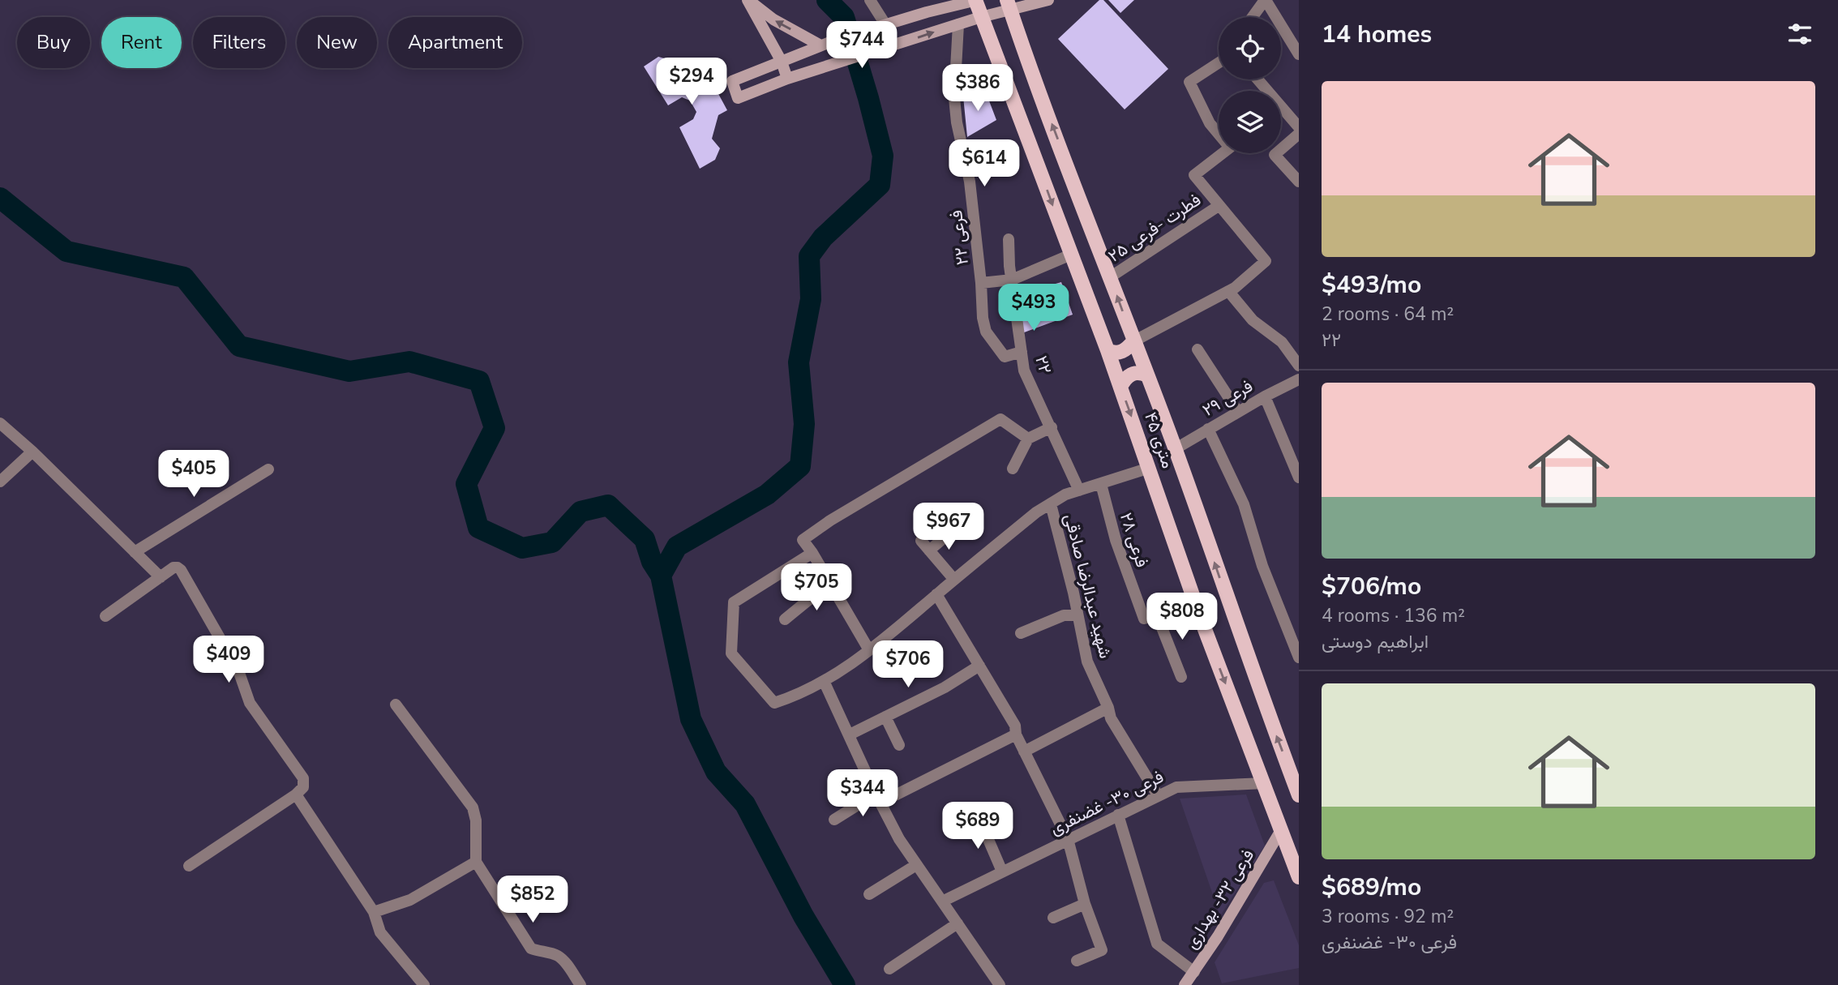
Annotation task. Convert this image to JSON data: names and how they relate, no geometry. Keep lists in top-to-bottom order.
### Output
{
  "streets": {
    "main road": ["۴۵ متری"],
    "street": [
      "فطرت -فرعی ۲۵",
      "فرعی ۲۲",
      "۲۲",
      "فرعی ۲۹",
      "فرعی ۲۸",
      "شهید عبدالرضا صادقی",
      "فرعی ۳۰- غضنفری",
      "فرعی ۳۲- بهداری"
    ]
  },
  "crossings": [
    ["فطرت -فرعی ۲۵", "۴۵ متری"],
    ["فرعی ۲۲", "۲۲"],
    ["فرعی ۲۹", "۴۵ متری"],
    ["۴۵ متری", "فرعی ۳۰- غضنفری"],
    ["۴۵ متری", "فرعی ۳۲- بهداری"],
    ["شهید عبدالرضا صادقی", "فرعی ۳۰- غضنفری"]
  ],
  "page": {
    "heading": "14 homes",
    "chip": [
      "Buy",
      "Rent",
      "Filters",
      "New",
      "Apartment"
    ],
    "price": [
      "$744",
      "$294",
      "$386",
      "$614",
      "$493",
      "$405",
      "$967",
      "$705",
      "$808",
      "$409",
      "$706",
      "$344",
      "$689",
      "$852"
    ],
    "list": [
      {
        "name": "$493/mo",
        "note": "2 rooms · 64 m² · ۲۲"
      },
      {
        "name": "$706/mo",
        "note": "4 rooms · 136 m² · ابراهیم دوستی"
      },
      {
        "name": "$689/mo",
        "note": "3 rooms · 92 m² · فرعی ۳۰- غضنفری"
      }
    ]
  }
}
